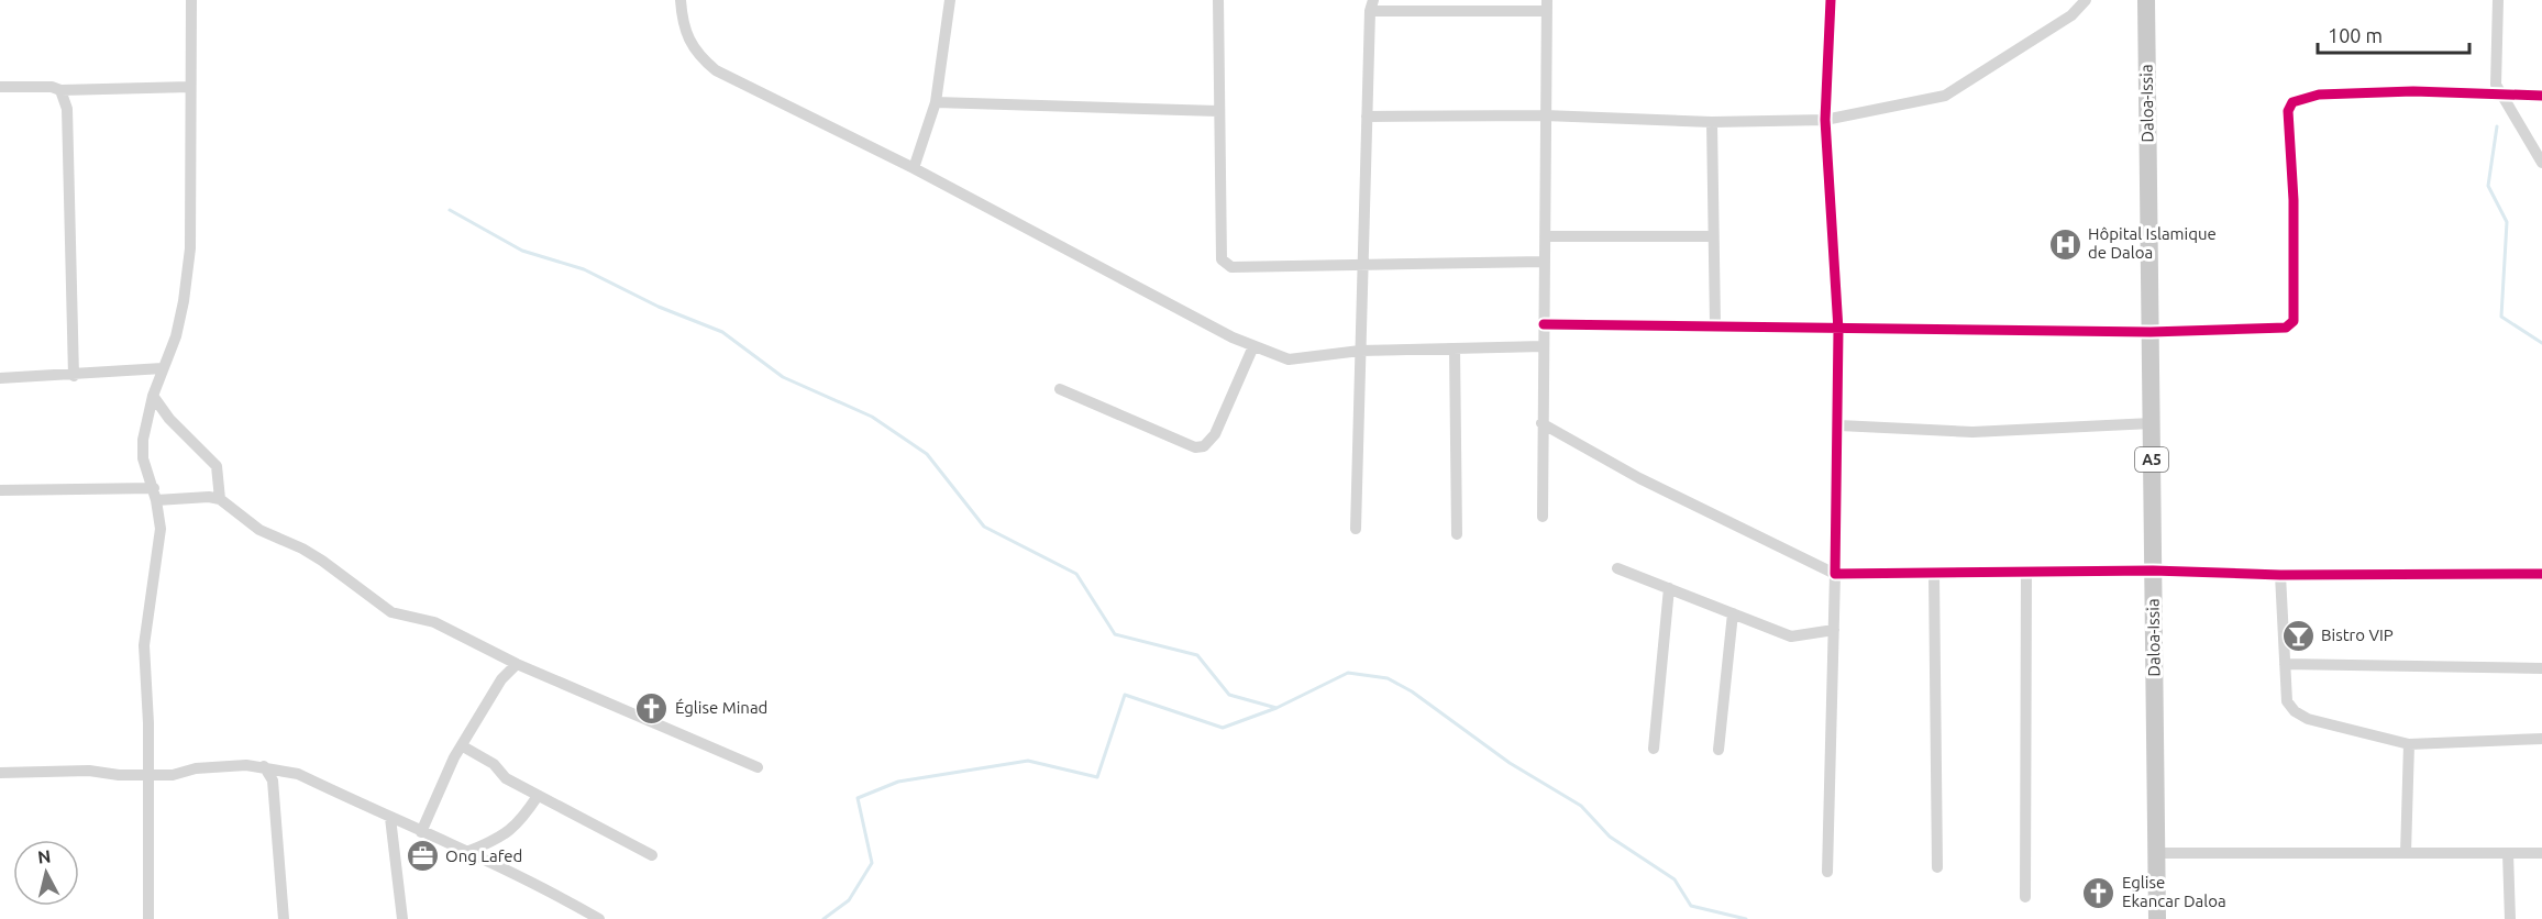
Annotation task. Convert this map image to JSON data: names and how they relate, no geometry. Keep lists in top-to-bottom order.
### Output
{
  "streets": {
    "main road": ["Daloa-Issia", "A5"]
  },
  "places": {
    "hospital": ["Hôpital Islamique de Daloa"],
    "bar": ["Bistro VIP"],
    "church": ["Église Minad", "Eglise Ekancar Daloa"],
    "office": ["Ong Lafed"]
  },
  "scale_bar": "100 m",
  "north": "top"
}
